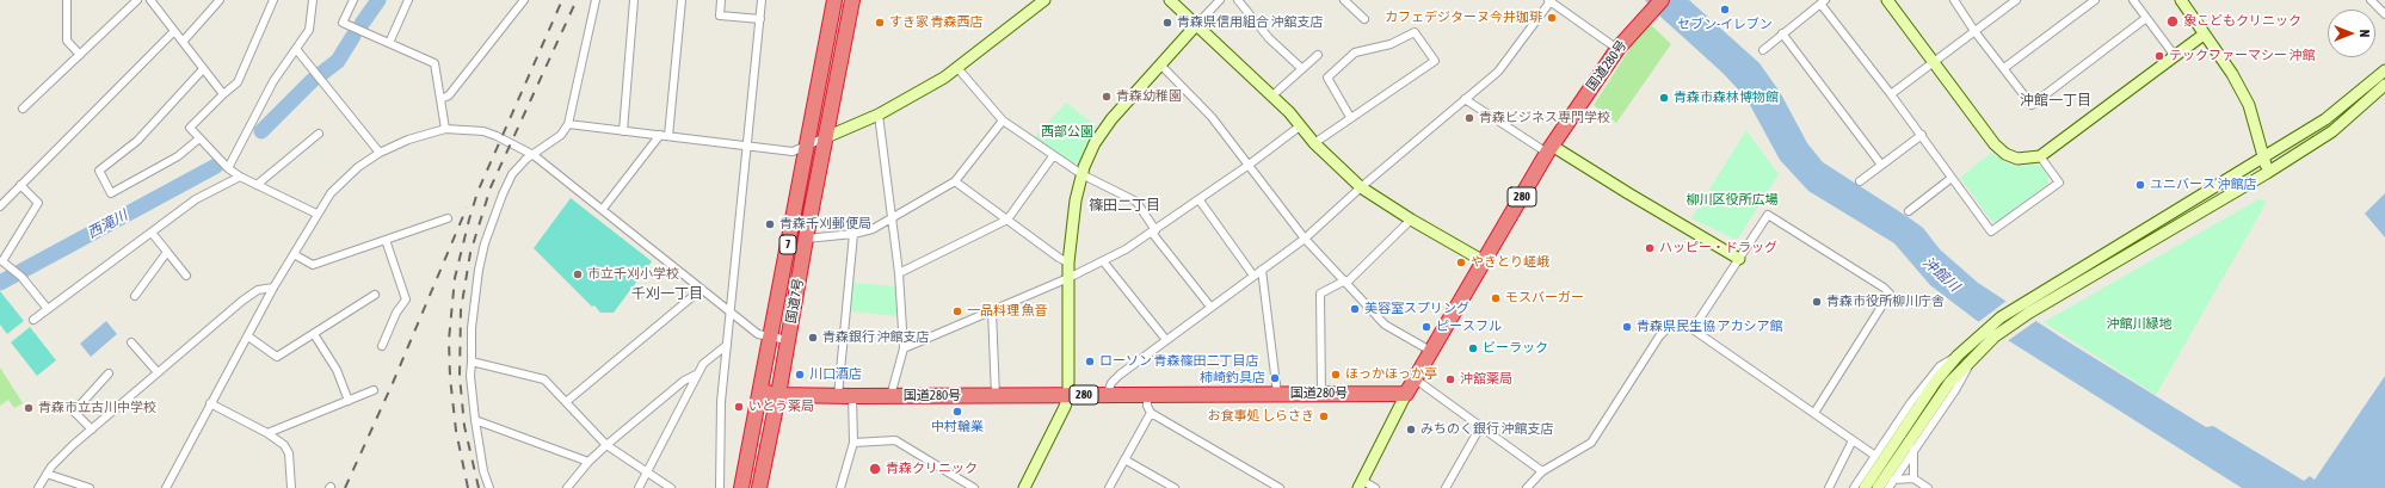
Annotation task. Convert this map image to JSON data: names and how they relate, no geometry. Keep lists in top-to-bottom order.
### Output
{
  "streets": {
    "highway": [
      "国道280号",
      "280",
      "7",
      "国道7号"
    ]
  },
  "crossings": [
    ["国道280号", "国道7号"]
  ],
  "districts": ["沖館一丁目", "篠田二丁目", "千刈一丁目"],
  "water": ["西滝川", "沖館川"],
  "parks": ["西部公園", "柳川区役所広場", "沖館川緑地"],
  "places": [
    "セブン-イレブン",
    "カフェデジターヌ今井珈琲",
    "象こどもクリニック",
    "すき家 青森西店",
    "青森県信用組合 沖舘支店",
    "テックファーマシー 沖館",
    "青森幼稚園",
    "青森市森林博物館",
    "青森ビジネス専門学校",
    "ユニバース 沖館店",
    "青森千刈郵便局",
    "ハッピー・ドラッグ",
    "やきとり嵯峨",
    "市立千刈小学校",
    "モスバーガー",
    "青森市役所柳川庁舎",
    "美容室スプリング",
    "一品料理 魚音",
    "ピースフル",
    "青森県民生協 アカシア館",
    "青森銀行 沖館支店",
    "ビーラック",
    "ローソン 青森篠田二丁目店",
    "川口酒店",
    "ほっかほっか亭",
    "柿崎釣具店",
    "沖舘薬局",
    "いとう薬局",
    "青森市立古川中学校",
    "中村輪業",
    "お食事処 しらさき",
    "みちのく銀行 沖館支店",
    "青森クリニック"
  ],
  "north": "right"
}
